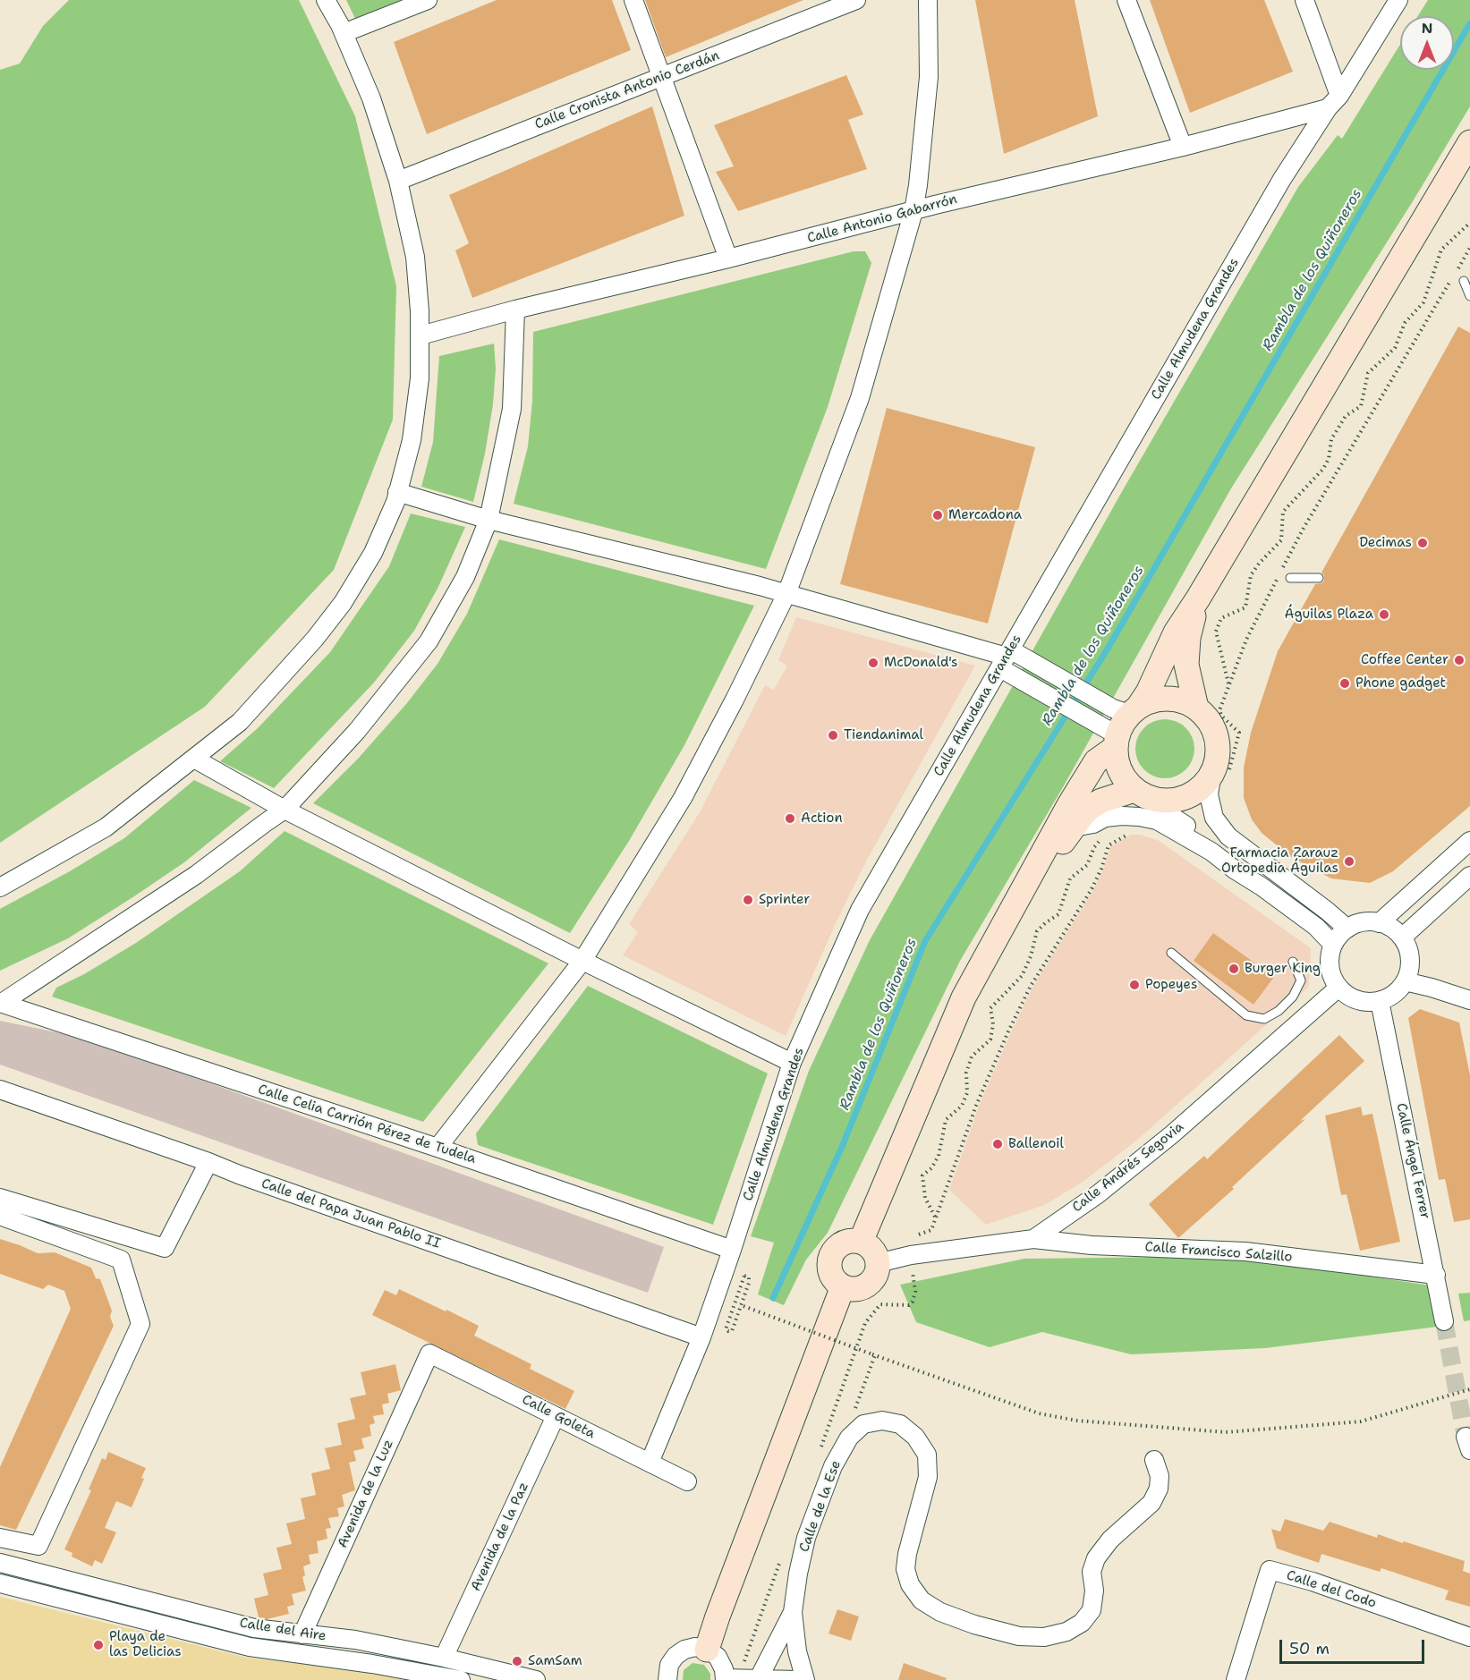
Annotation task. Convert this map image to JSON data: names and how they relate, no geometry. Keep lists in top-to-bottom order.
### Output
{
  "streets": {
    "street": [
      "Calle Cronista Antonio Cerdán",
      "Calle Antonio Gabarrón",
      "Calle Almudena Grandes",
      "Calle Celia Carrión Pérez de Tudela",
      "Calle Ángel Ferrer",
      "Calle Andrés Segovia",
      "Calle del Papa Juan Pablo II",
      "Calle Francisco Salzillo",
      "Calle Goleta",
      "Avenida de la Luz",
      "Calle de la Ese",
      "Avenida de la Paz",
      "Calle del Codo",
      "Calle del Aire"
    ]
  },
  "crossings": [
    ["Calle Antonio Gabarrón", "Calle Almudena Grandes"],
    ["Calle Almudena Grandes", "Calle Celia Carrión Pérez de Tudela"],
    ["Calle Almudena Grandes", "Calle del Papa Juan Pablo II"],
    ["Calle Almudena Grandes", "Calle Goleta"],
    ["Calle Ángel Ferrer", "Calle Andrés Segovia"],
    ["Calle Ángel Ferrer", "Calle Francisco Salzillo"],
    ["Calle Andrés Segovia", "Calle Francisco Salzillo"],
    ["Calle Goleta", "Avenida de la Luz"],
    ["Calle Goleta", "Avenida de la Paz"],
    ["Avenida de la Luz", "Calle del Aire"],
    ["Avenida de la Paz", "Calle del Aire"]
  ],
  "water": ["Rambla de los Quiñoneros"],
  "places": [
    "Mercadona",
    "Decimas",
    "Águilas Plaza",
    "Coffee Center",
    "McDonald's",
    "Phone gadget",
    "Tiendanimal",
    "Action",
    "Farmacia Zarauz Ortopedia Águilas",
    "Sprinter",
    "Burger King",
    "Popeyes",
    "Ballenoil",
    "Playa de las Delicias",
    "SamSam"
  ],
  "scale_bar": "50 m",
  "north": "top"
}
